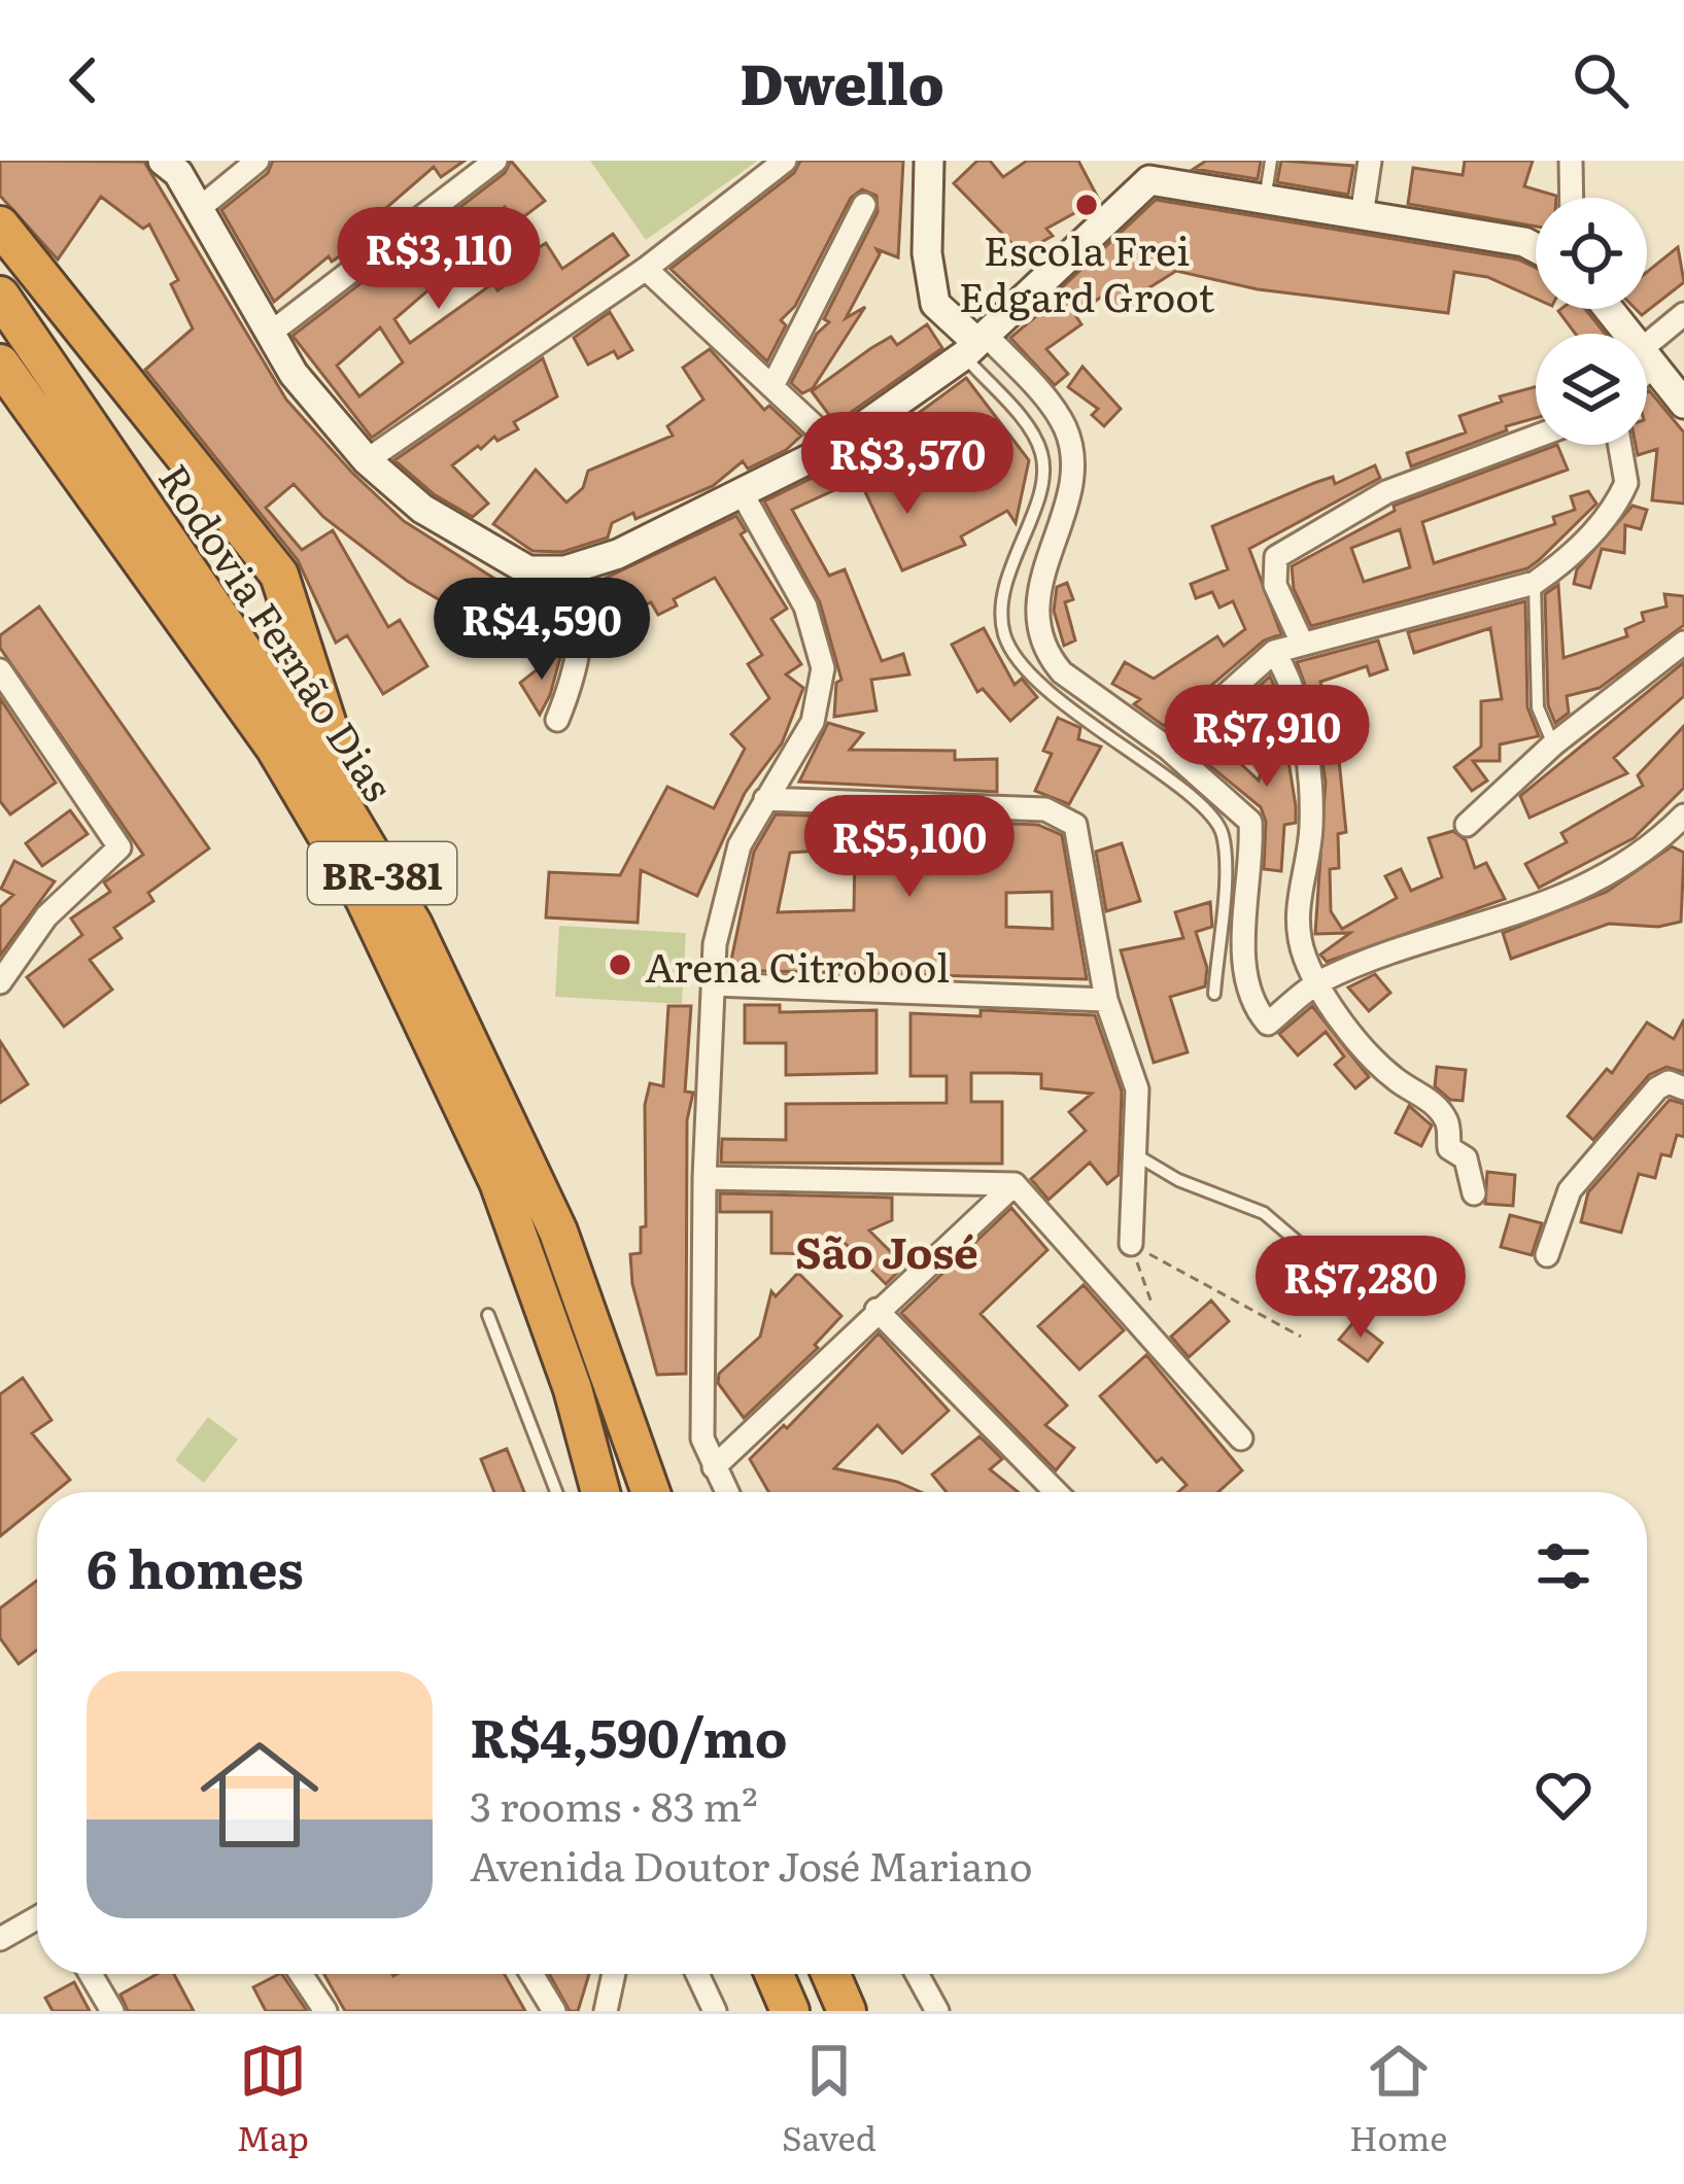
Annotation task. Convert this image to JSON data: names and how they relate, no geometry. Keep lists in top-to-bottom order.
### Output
{
  "streets": {
    "highway": ["Rodovia Fernão Dias", "BR-381"]
  },
  "districts": ["São José"],
  "places": ["Escola Frei Edgard Groot", "Arena Citrobool"],
  "page": {
    "header": "Dwello",
    "price": [
      "R$3,110",
      "R$3,570",
      "R$4,590",
      "R$7,910",
      "R$5,100",
      "R$7,280"
    ],
    "heading": "6 homes",
    "list": [
      {
        "name": "R$4,590/mo",
        "note": "3 rooms · 83 m² · Avenida Doutor José Mariano"
      }
    ],
    "tabs": ["Map", "Saved", "Home"]
  }
}
